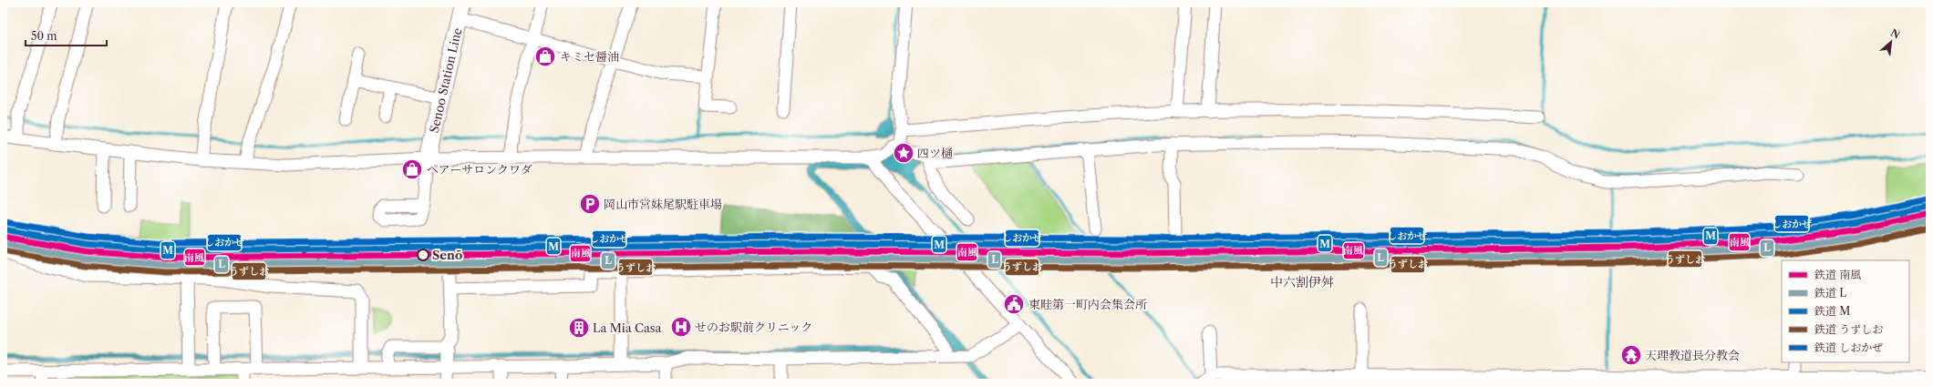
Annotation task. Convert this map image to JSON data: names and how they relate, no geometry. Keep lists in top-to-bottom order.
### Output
{
  "streets": {
    "main road": ["Senoo Station Line"]
  },
  "districts": ["中六割伊舛"],
  "places": {
    "shop": ["キミセ醤油", "ヘアーサロンクワダ"],
    "place": ["四ツ樋"],
    "parking": ["岡山市営妹尾駅駐車場"],
    "other": ["Senō"],
    "public building": ["東畦第一町内会集会所"],
    "hospital": ["せのお駅前クリニック"],
    "building": ["La Mia Casa"],
    "temple": ["天理教道長分教会"]
  },
  "lines": [
    "rail line しおかぜ",
    "rail line M",
    "rail line 南風",
    "rail line L",
    "rail line うずしお"
  ],
  "legend": [
    "鉄道 南風",
    "鉄道 L",
    "鉄道 M",
    "鉄道 うずしお",
    "鉄道 しおかぜ"
  ],
  "scale_bar": "50 m",
  "north": "top right"
}
